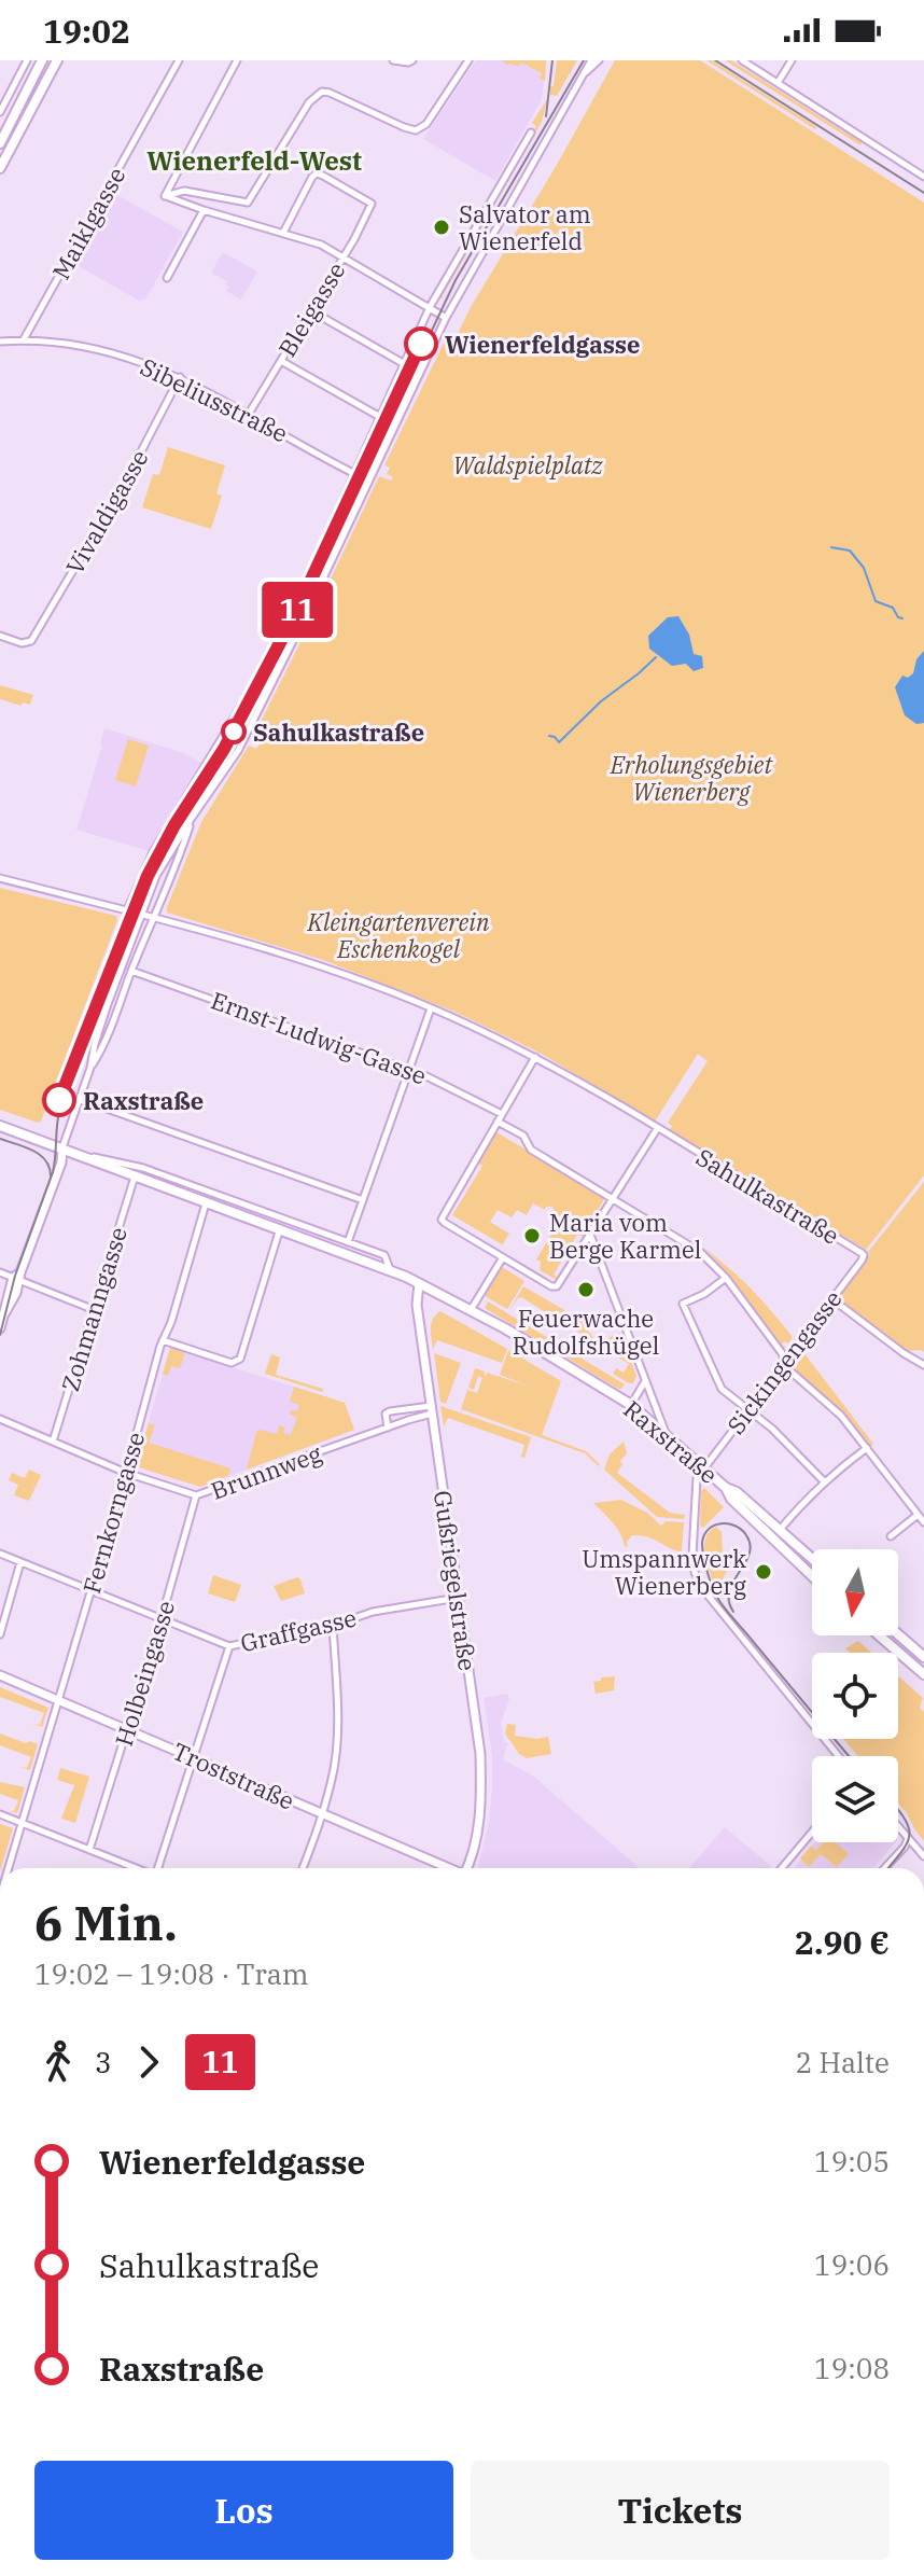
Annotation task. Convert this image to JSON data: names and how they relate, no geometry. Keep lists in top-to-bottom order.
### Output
{
  "streets": {
    "main road": ["Raxstraße"],
    "street": [
      "Maiklgasse",
      "Bleigasse",
      "Sibeliusstraße",
      "Vivaldigasse",
      "Ernst-Ludwig-Gasse",
      "Sahulkastraße",
      "Zohmanngasse",
      "Sickingengasse",
      "Brunnweg",
      "Fernkorngasse",
      "Gußriegelstraße",
      "Graffgasse",
      "Holbeingasse",
      "Troststraße"
    ]
  },
  "crossings": [
    ["Maiklgasse", "Sibeliusstraße"],
    ["Bleigasse", "Sibeliusstraße"],
    ["Sibeliusstraße", "Vivaldigasse"],
    ["Ernst-Ludwig-Gasse", "Sickingengasse"],
    ["Sahulkastraße", "Sickingengasse"],
    ["Zohmanngasse", "Raxstraße"],
    ["Zohmanngasse", "Brunnweg"],
    ["Sickingengasse", "Raxstraße"],
    ["Raxstraße", "Fernkorngasse"],
    ["Raxstraße", "Gußriegelstraße"],
    ["Brunnweg", "Fernkorngasse"],
    ["Brunnweg", "Gußriegelstraße"],
    ["Brunnweg", "Holbeingasse"],
    ["Fernkorngasse", "Graffgasse"],
    ["Fernkorngasse", "Troststraße"],
    ["Gußriegelstraße", "Graffgasse"],
    ["Graffgasse", "Holbeingasse"],
    ["Holbeingasse", "Troststraße"]
  ],
  "districts": ["Wienerfeld-West"],
  "parks": ["Waldspielplatz", "Erholungsgebiet Wienerberg", "Kleingartenverein Eschenkogel"],
  "places": [
    "Salvator am Wienerfeld",
    "Wienerfeldgasse",
    "Sahulkastraße",
    "Raxstraße",
    "Maria vom Berge Karmel",
    "Feuerwache Rudolfshügel",
    "Umspannwerk Wienerberg"
  ],
  "lines": ["tram line 11"],
  "north": "bottom",
  "page": {
    "status": "19:02",
    "on_map": "11",
    "heading": ["6 Min.", "19:02 – 19:08 · Tram", "2.90 €"],
    "legs": ["3", "11", "2 Halte"],
    "list": [
      {
        "name": "Wienerfeldgasse",
        "value": "19:05"
      },
      {
        "name": "Sahulkastraße",
        "value": "19:06"
      },
      {
        "name": "Raxstraße",
        "value": "19:08"
      }
    ],
    "buttons": ["Los", "Tickets"]
  }
}
